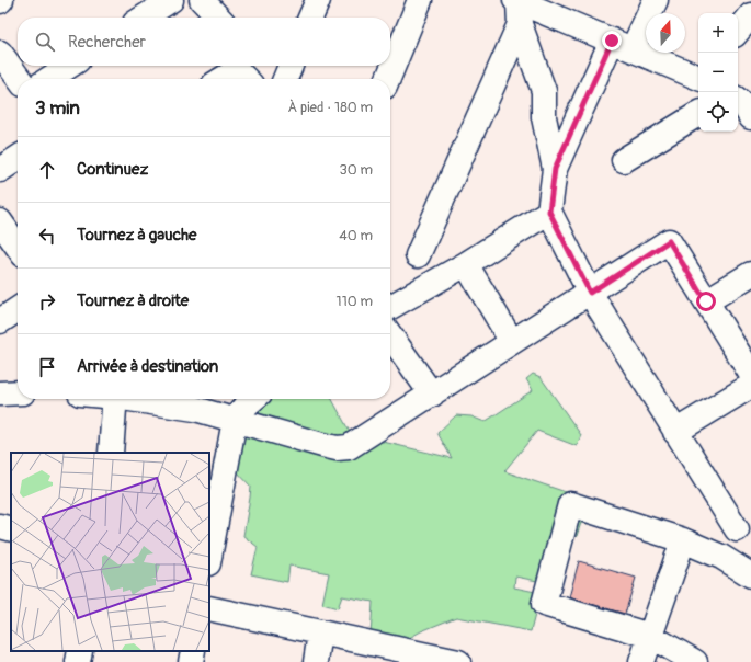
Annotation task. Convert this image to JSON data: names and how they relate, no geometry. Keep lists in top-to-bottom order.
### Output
{
  "north": "top",
  "page": {
    "map_buttons": ["+", "−"],
    "search": "Rechercher",
    "heading": ["3 min", "À pied · 180 m"],
    "list": [
      ["Continuez", "30 m"],
      ["Tournez à gauche", "40 m"],
      ["Tournez à droite", "110 m"],
      "Arrivée à destination"
    ]
  }
}
